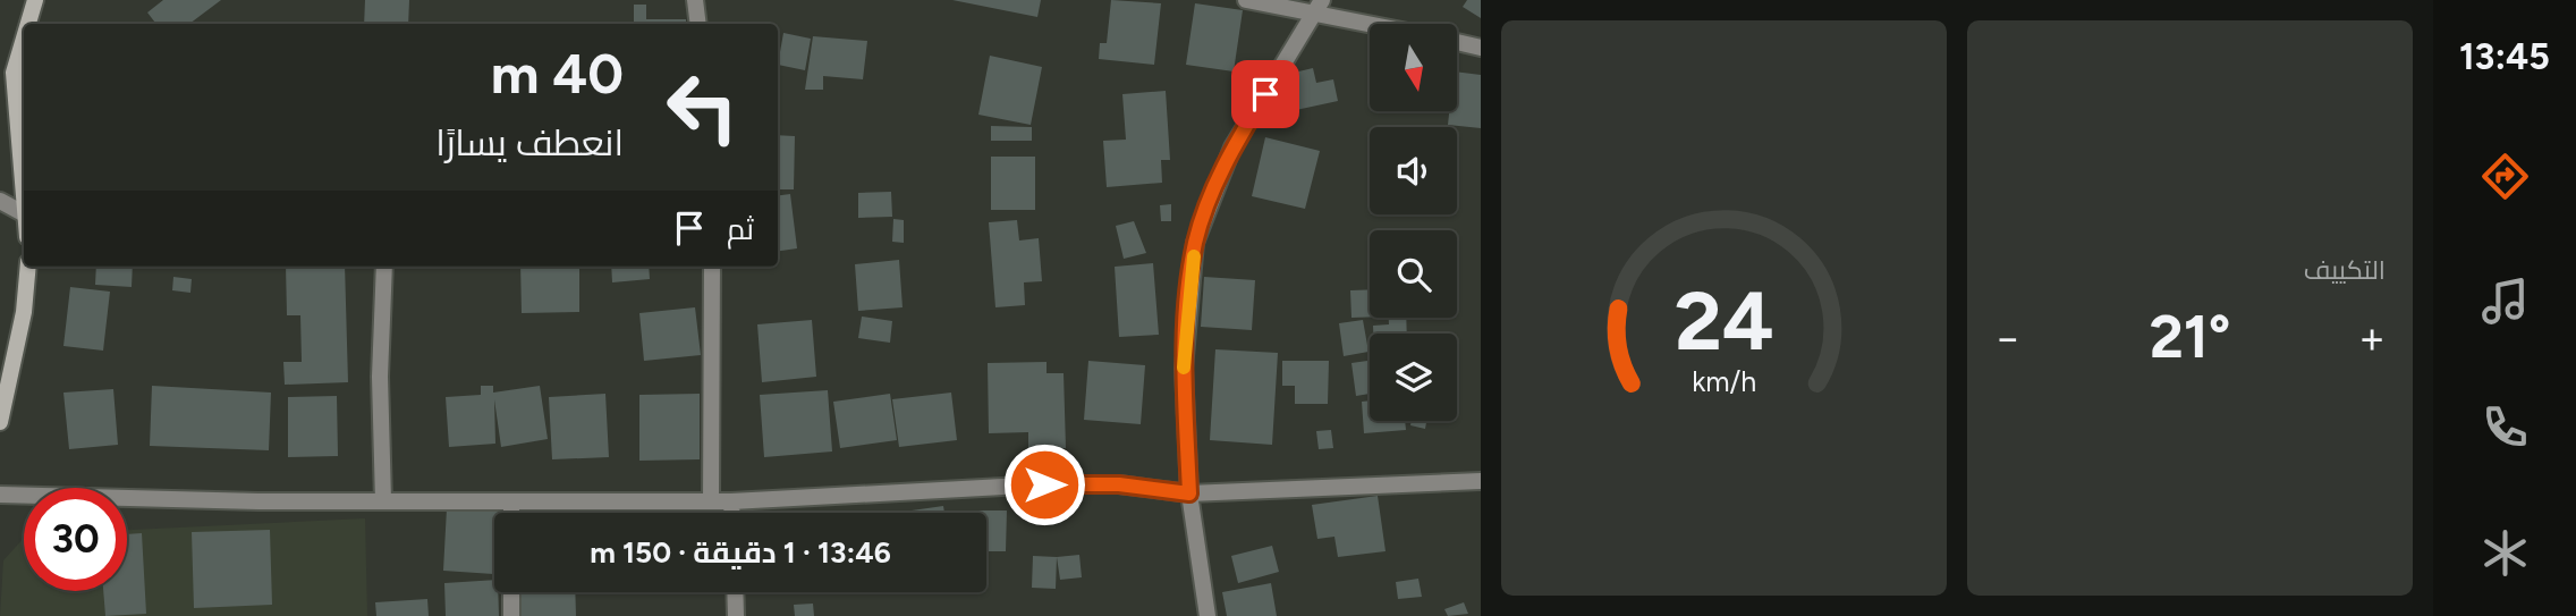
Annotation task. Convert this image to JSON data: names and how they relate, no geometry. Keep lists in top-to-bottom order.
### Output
{
  "north": "bottom",
  "page": {
    "tabs": "13:45",
    "tile": "التكييف",
    "turn": ["40 m", "انعطف يسارًا"],
    "then": "ثم",
    "heat": ["−", "21°", "+"],
    "limit": "30",
    "trip": "13:46 · 1 دقيقة · 150 m",
    "gauge": ["24", "km/h"]
  }
}
